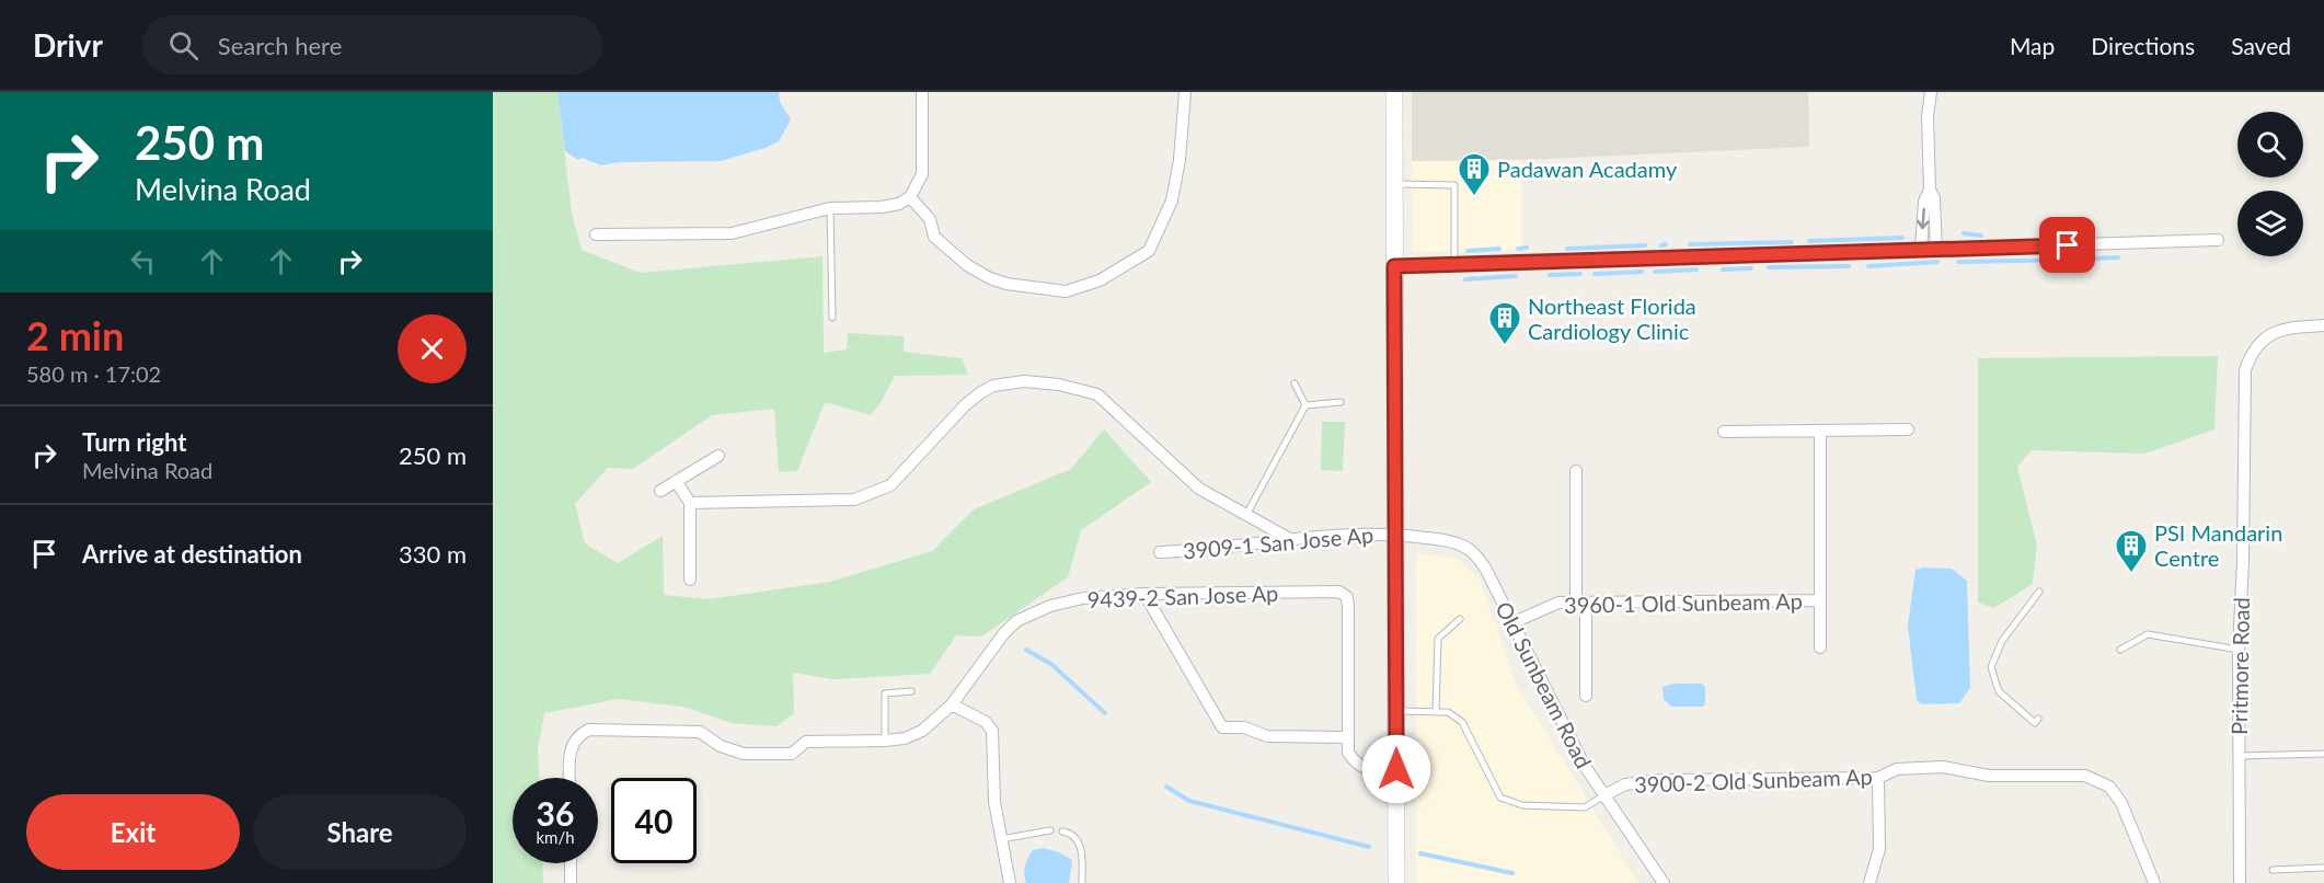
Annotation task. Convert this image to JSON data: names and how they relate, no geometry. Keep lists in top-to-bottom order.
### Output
{
  "streets": {
    "street": [
      "3909-1 San Jose Ap",
      "9439-2 San Jose Ap",
      "3960-1 Old Sunbeam Ap",
      "Pritmore Road",
      "Old Sunbeam Road",
      "3900-2 Old Sunbeam Ap"
    ]
  },
  "crossings": [
    ["3909-1 San Jose Ap", "Old Sunbeam Road"],
    ["3960-1 Old Sunbeam Ap", "Old Sunbeam Road"],
    ["Old Sunbeam Road", "3900-2 Old Sunbeam Ap"]
  ],
  "places": {
    "building": ["Padawan Acadamy", "Northeast Florida Cardiology Clinic", "PSI Mandarin Centre"]
  },
  "page": {
    "header": "Drivr",
    "search": "Search here",
    "nav": ["Map", "Directions", "Saved"],
    "turn": ["250 m", "Melvina Road"],
    "heading": ["2 min", "580 m · 17:02"],
    "list": [
      {
        "name": "Turn right",
        "note": "Melvina Road",
        "value": "250 m"
      },
      {
        "name": "Arrive at destination",
        "value": "330 m"
      }
    ],
    "speed": "36 km/h",
    "limit": "40",
    "buttons": ["Exit", "Share"]
  }
}
